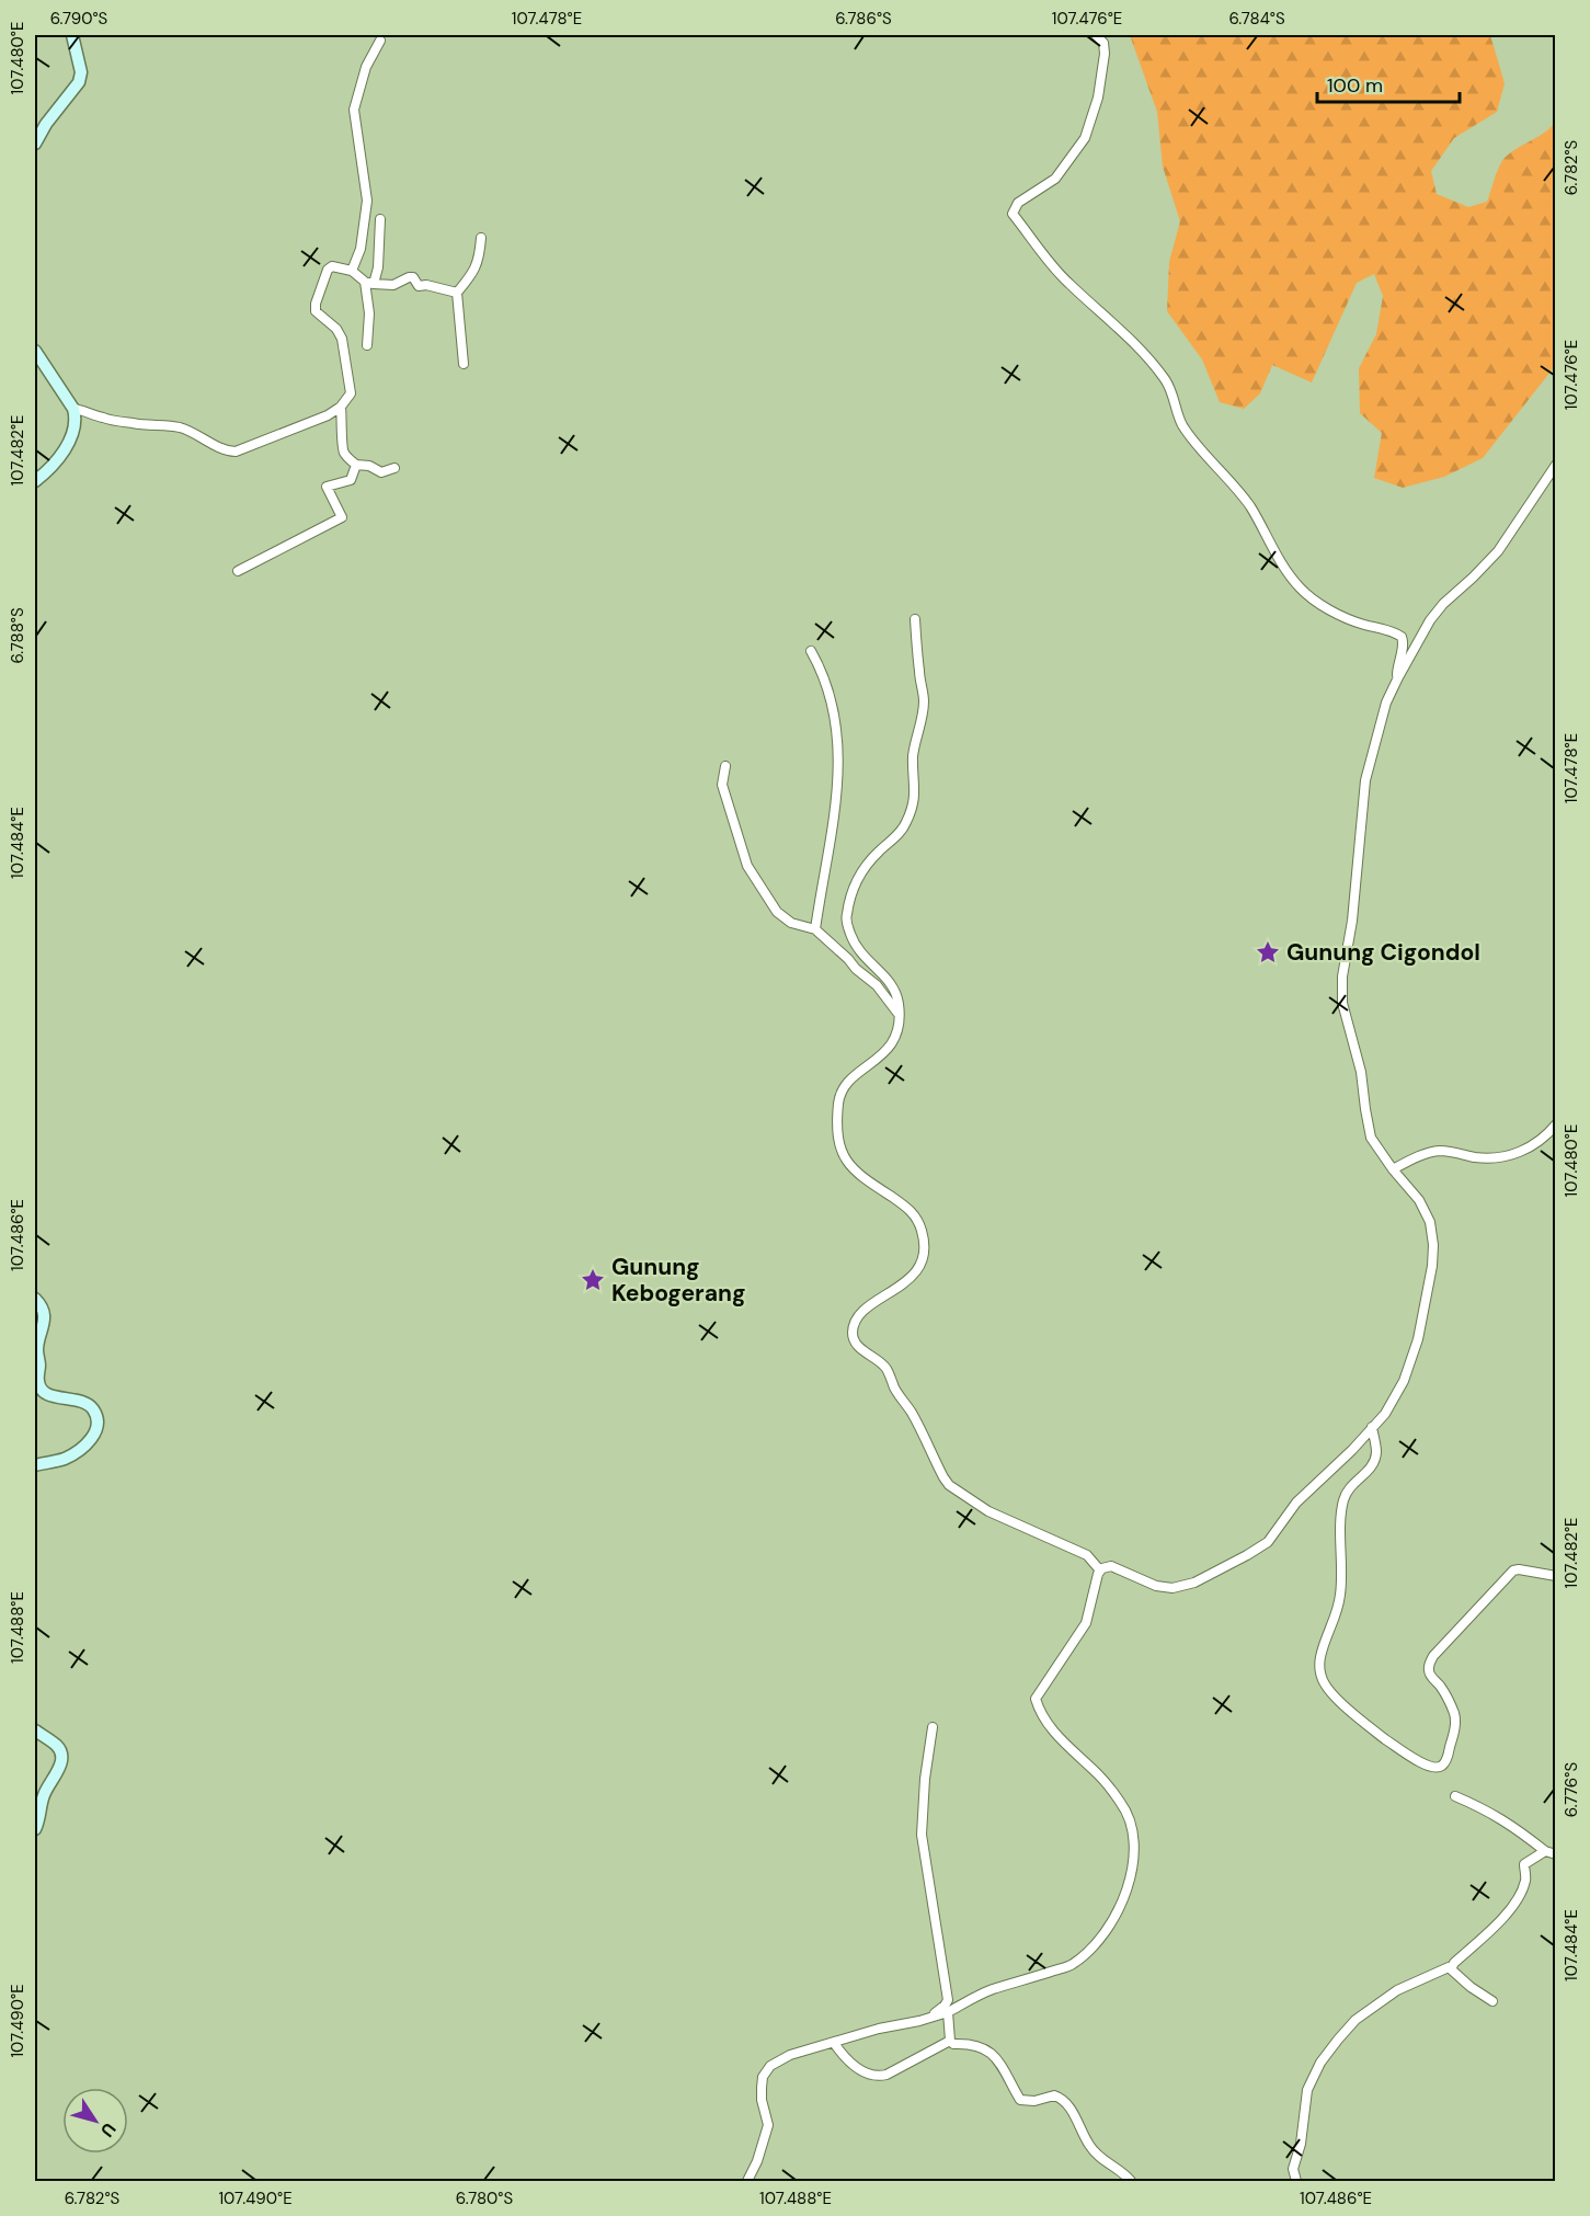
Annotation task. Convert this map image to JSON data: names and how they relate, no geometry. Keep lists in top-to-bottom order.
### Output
{
  "places": {
    "place": ["Gunung Cigondol", "Gunung Kebogerang"]
  },
  "scale_bar": "100 m",
  "north": "bottom right",
  "coordinates": [
    "6.790°S",
    "107.478°E",
    "6.786°S",
    "107.476°E",
    "6.784°S",
    "107.480°E",
    "6.782°S",
    "107.482°E",
    "6.788°S",
    "107.484°E",
    "107.486°E",
    "107.488°E",
    "6.776°S",
    "107.490°E",
    "6.780°S"
  ]
}
